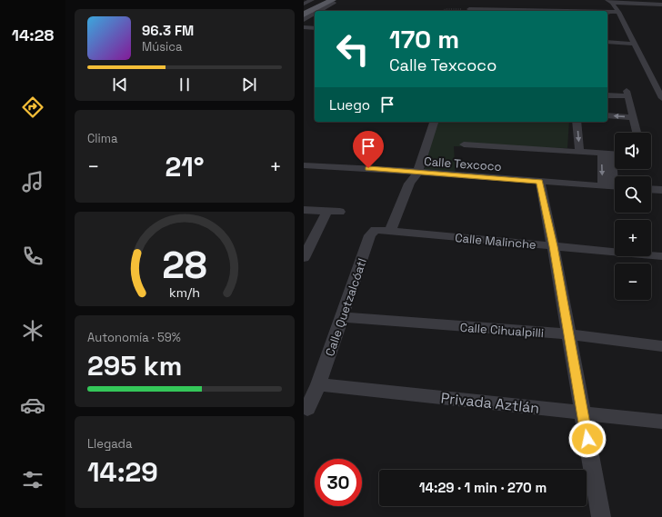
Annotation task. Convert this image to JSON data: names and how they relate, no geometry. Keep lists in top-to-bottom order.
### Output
{
  "streets": {
    "street": [
      "Calle Texcoco",
      "Calle Malinche",
      "Calle Quetzalcóatl",
      "Calle Cihualpilli",
      "Privada Aztlán"
    ]
  },
  "crossings": [
    ["Calle Malinche", "Calle Quetzalcóatl"],
    ["Calle Quetzalcóatl", "Calle Cihualpilli"],
    ["Calle Quetzalcóatl", "Privada Aztlán"]
  ],
  "page": {
    "tabs": "14:28",
    "turn": ["170 m", "Calle Texcoco"],
    "song": ["96.3 FM", "Música"],
    "then": "Luego",
    "tile": [
      "Clima",
      ["Autonomía · 59%", "295 km"],
      ["Llegada", "14:29"]
    ],
    "map_buttons": ["+", "−"],
    "heat": ["−", "21°", "+"],
    "limit": "30",
    "trip": "14:29 · 1 min · 270 m",
    "gauge": ["28", "km/h"]
  }
}
